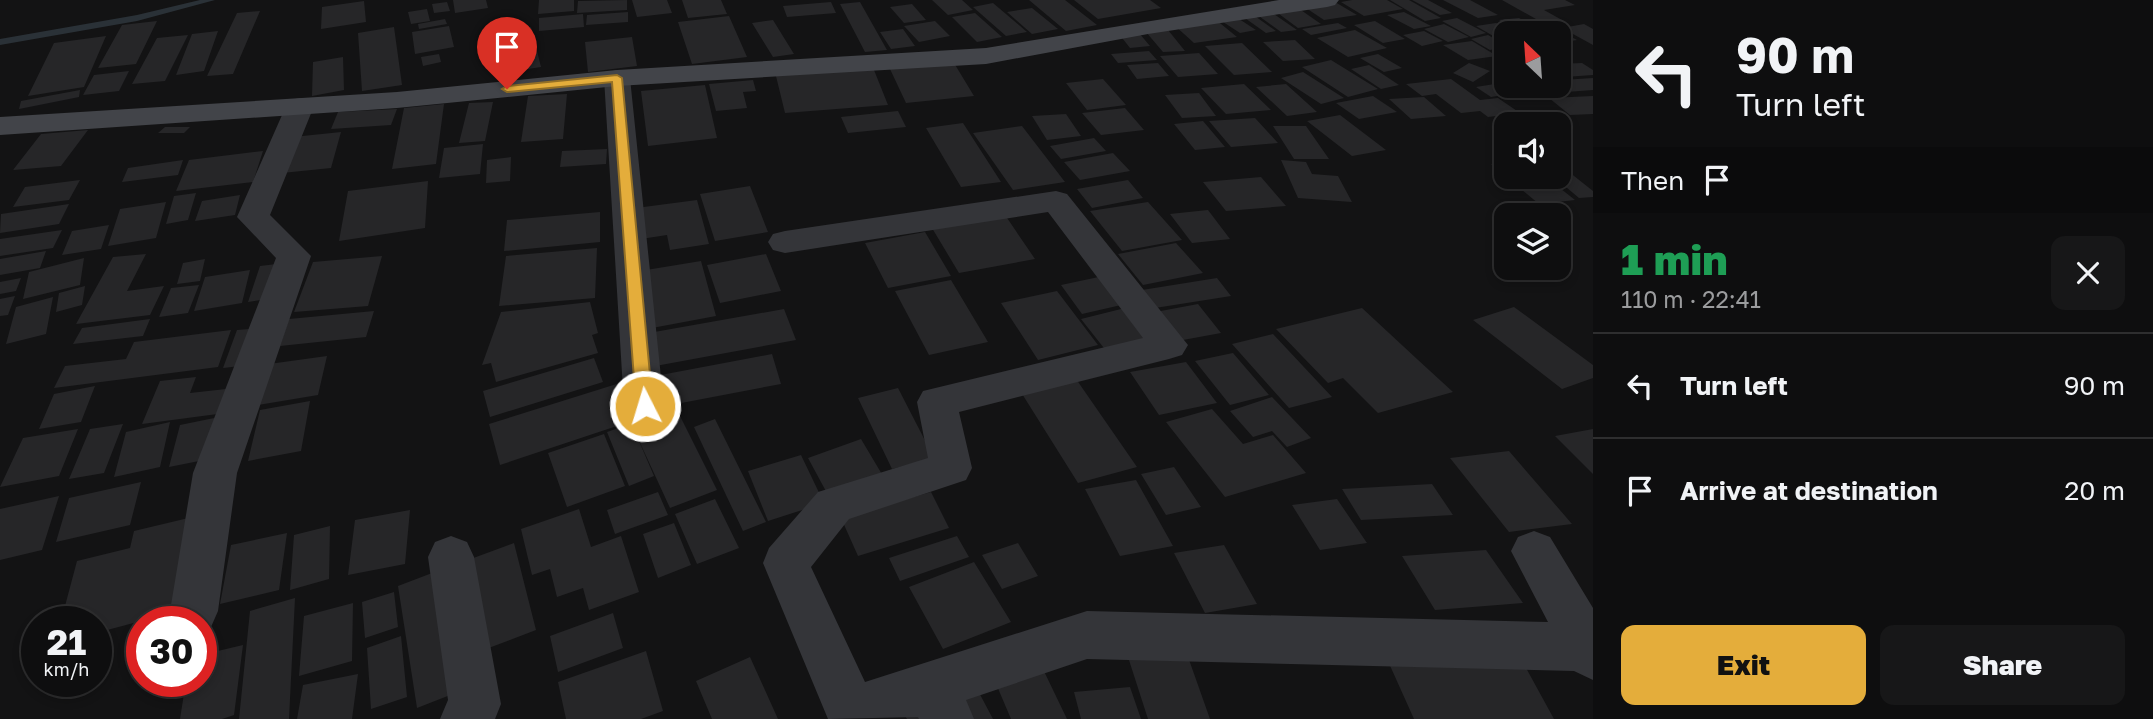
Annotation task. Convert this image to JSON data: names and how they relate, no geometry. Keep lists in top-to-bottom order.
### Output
{
  "north": "top left",
  "page": {
    "turn": ["90 m", "Turn left"],
    "then": "Then",
    "heading": ["1 min", "110 m · 22:41"],
    "list": [
      {
        "name": "Turn left",
        "value": "90 m"
      },
      {
        "name": "Arrive at destination",
        "value": "20 m"
      }
    ],
    "speed": "21 km/h",
    "limit": "30",
    "buttons": ["Exit", "Share"]
  }
}
